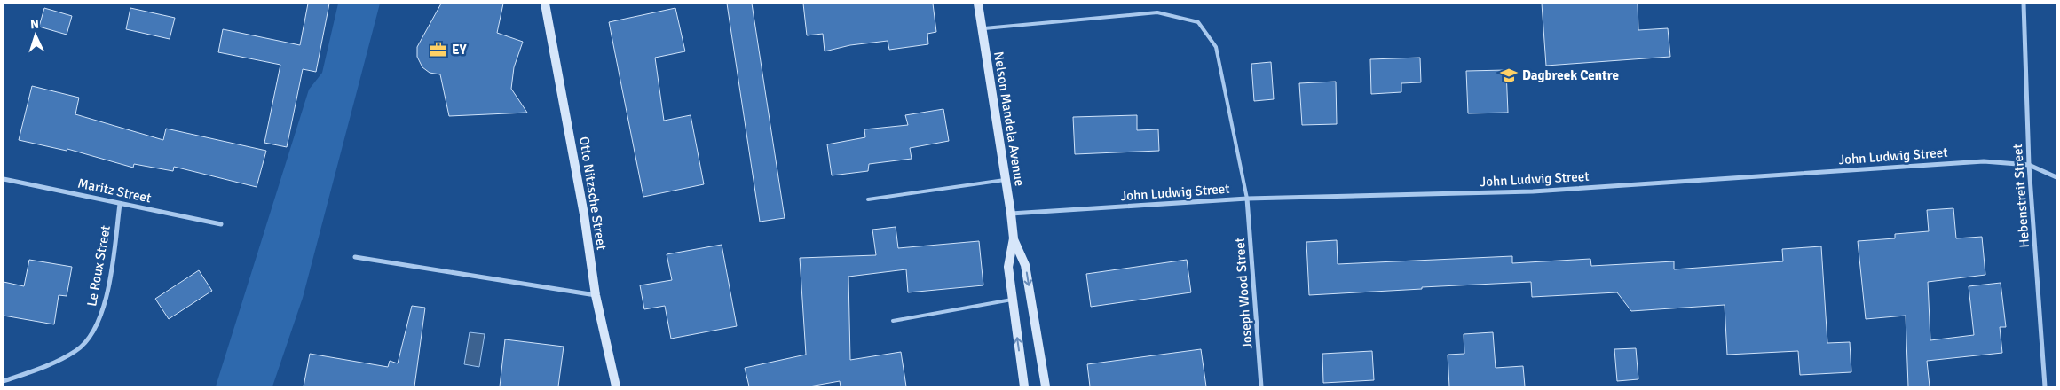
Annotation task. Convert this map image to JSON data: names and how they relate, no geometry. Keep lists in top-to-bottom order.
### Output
{
  "streets": {
    "main road": ["Nelson Mandela Avenue", "Otto Nitzsche Street"],
    "street": [
      "John Ludwig Street",
      "Maritz Street",
      "Hebenstreit Street",
      "Le Roux Street",
      "Joseph Wood Street"
    ]
  },
  "crossings": [
    ["Nelson Mandela Avenue", "John Ludwig Street"],
    ["John Ludwig Street", "Hebenstreit Street"],
    ["John Ludwig Street", "Joseph Wood Street"],
    ["Maritz Street", "Le Roux Street"]
  ],
  "places": {
    "office": ["EY"],
    "school or university": ["Dagbreek Centre"]
  },
  "north": "top"
}
